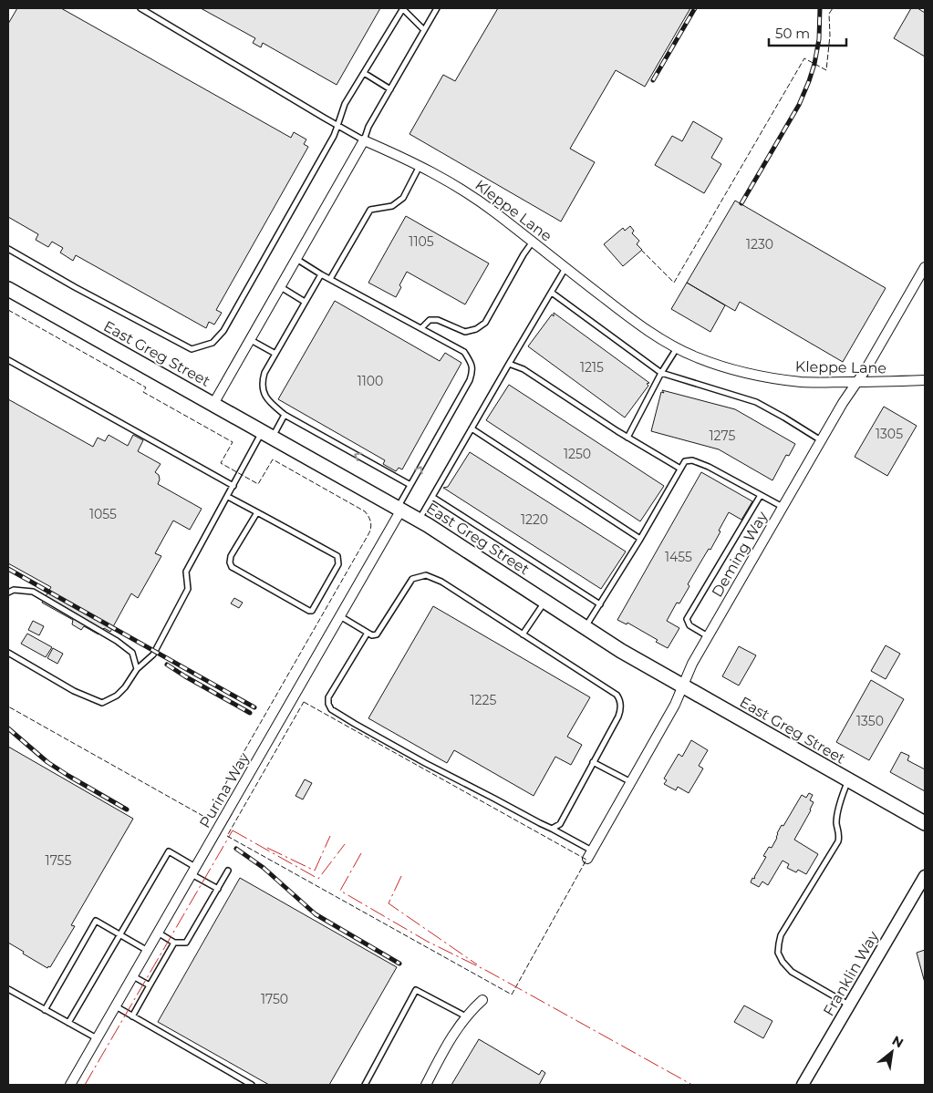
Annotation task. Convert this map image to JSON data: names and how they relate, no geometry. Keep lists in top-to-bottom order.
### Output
{
  "streets": {
    "main road": ["East Greg Street"],
    "street": [
      "Kleppe Lane",
      "Deming Way",
      "Purina Way",
      "Franklin Way"
    ]
  },
  "crossings": [
    ["Kleppe Lane", "Deming Way"],
    ["East Greg Street", "Deming Way"],
    ["East Greg Street", "Purina Way"]
  ],
  "house_numbers": [
    "1105",
    "1230",
    "1215",
    "1100",
    "1305",
    "1275",
    "1250",
    "1055",
    "1220",
    "1455",
    "1225",
    "1350",
    "1755",
    "1750"
  ],
  "scale_bar": "50 m",
  "north": "top right"
}
